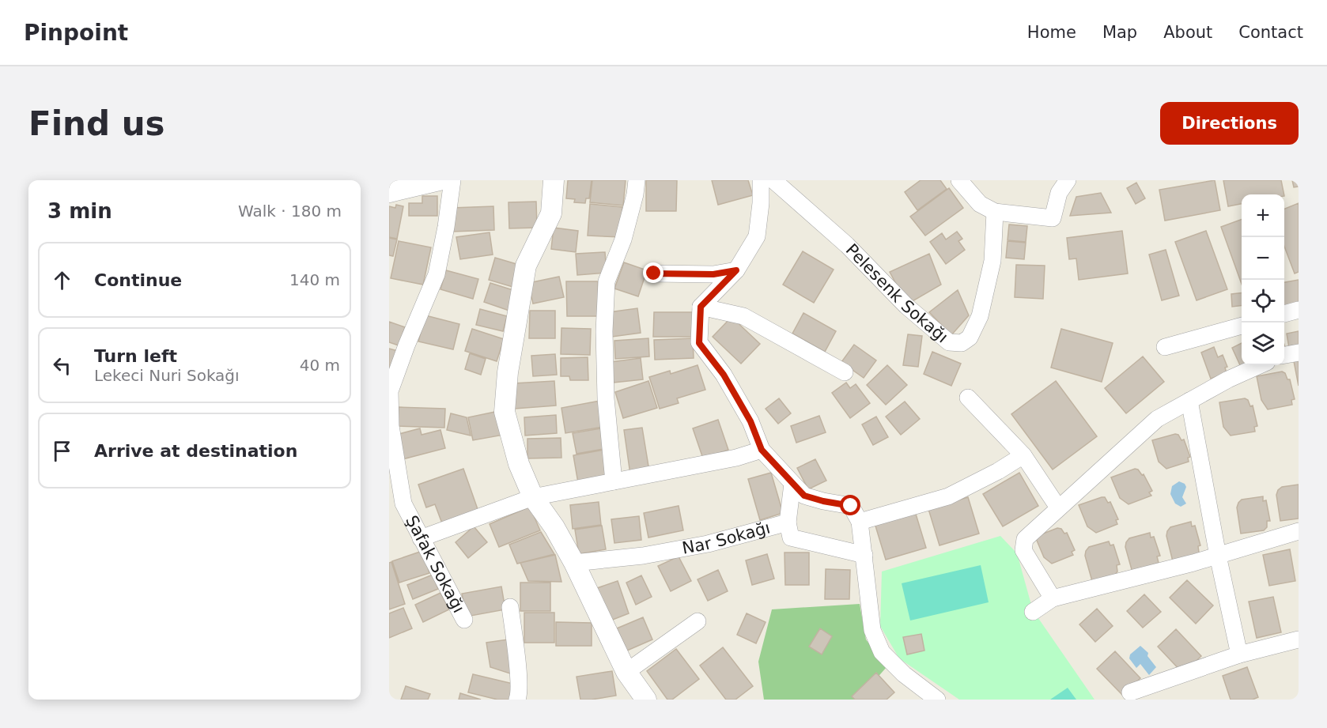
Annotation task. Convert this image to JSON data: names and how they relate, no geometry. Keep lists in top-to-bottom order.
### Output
{
  "streets": {
    "street": ["Pelesenk Sokağı", "Nar Sokağı", "Şafak Sokağı"]
  },
  "page": {
    "header": "Pinpoint",
    "nav": [
      "Home",
      "Map",
      "About",
      "Contact"
    ],
    "buttons": "Directions",
    "title": "Find us",
    "heading": ["3 min", "Walk · 180 m"],
    "map_buttons": ["+", "−"],
    "list": [
      ["Continue", "140 m"],
      ["Turn left", "Lekeci Nuri Sokağı", "40 m"],
      "Arrive at destination"
    ]
  }
}
